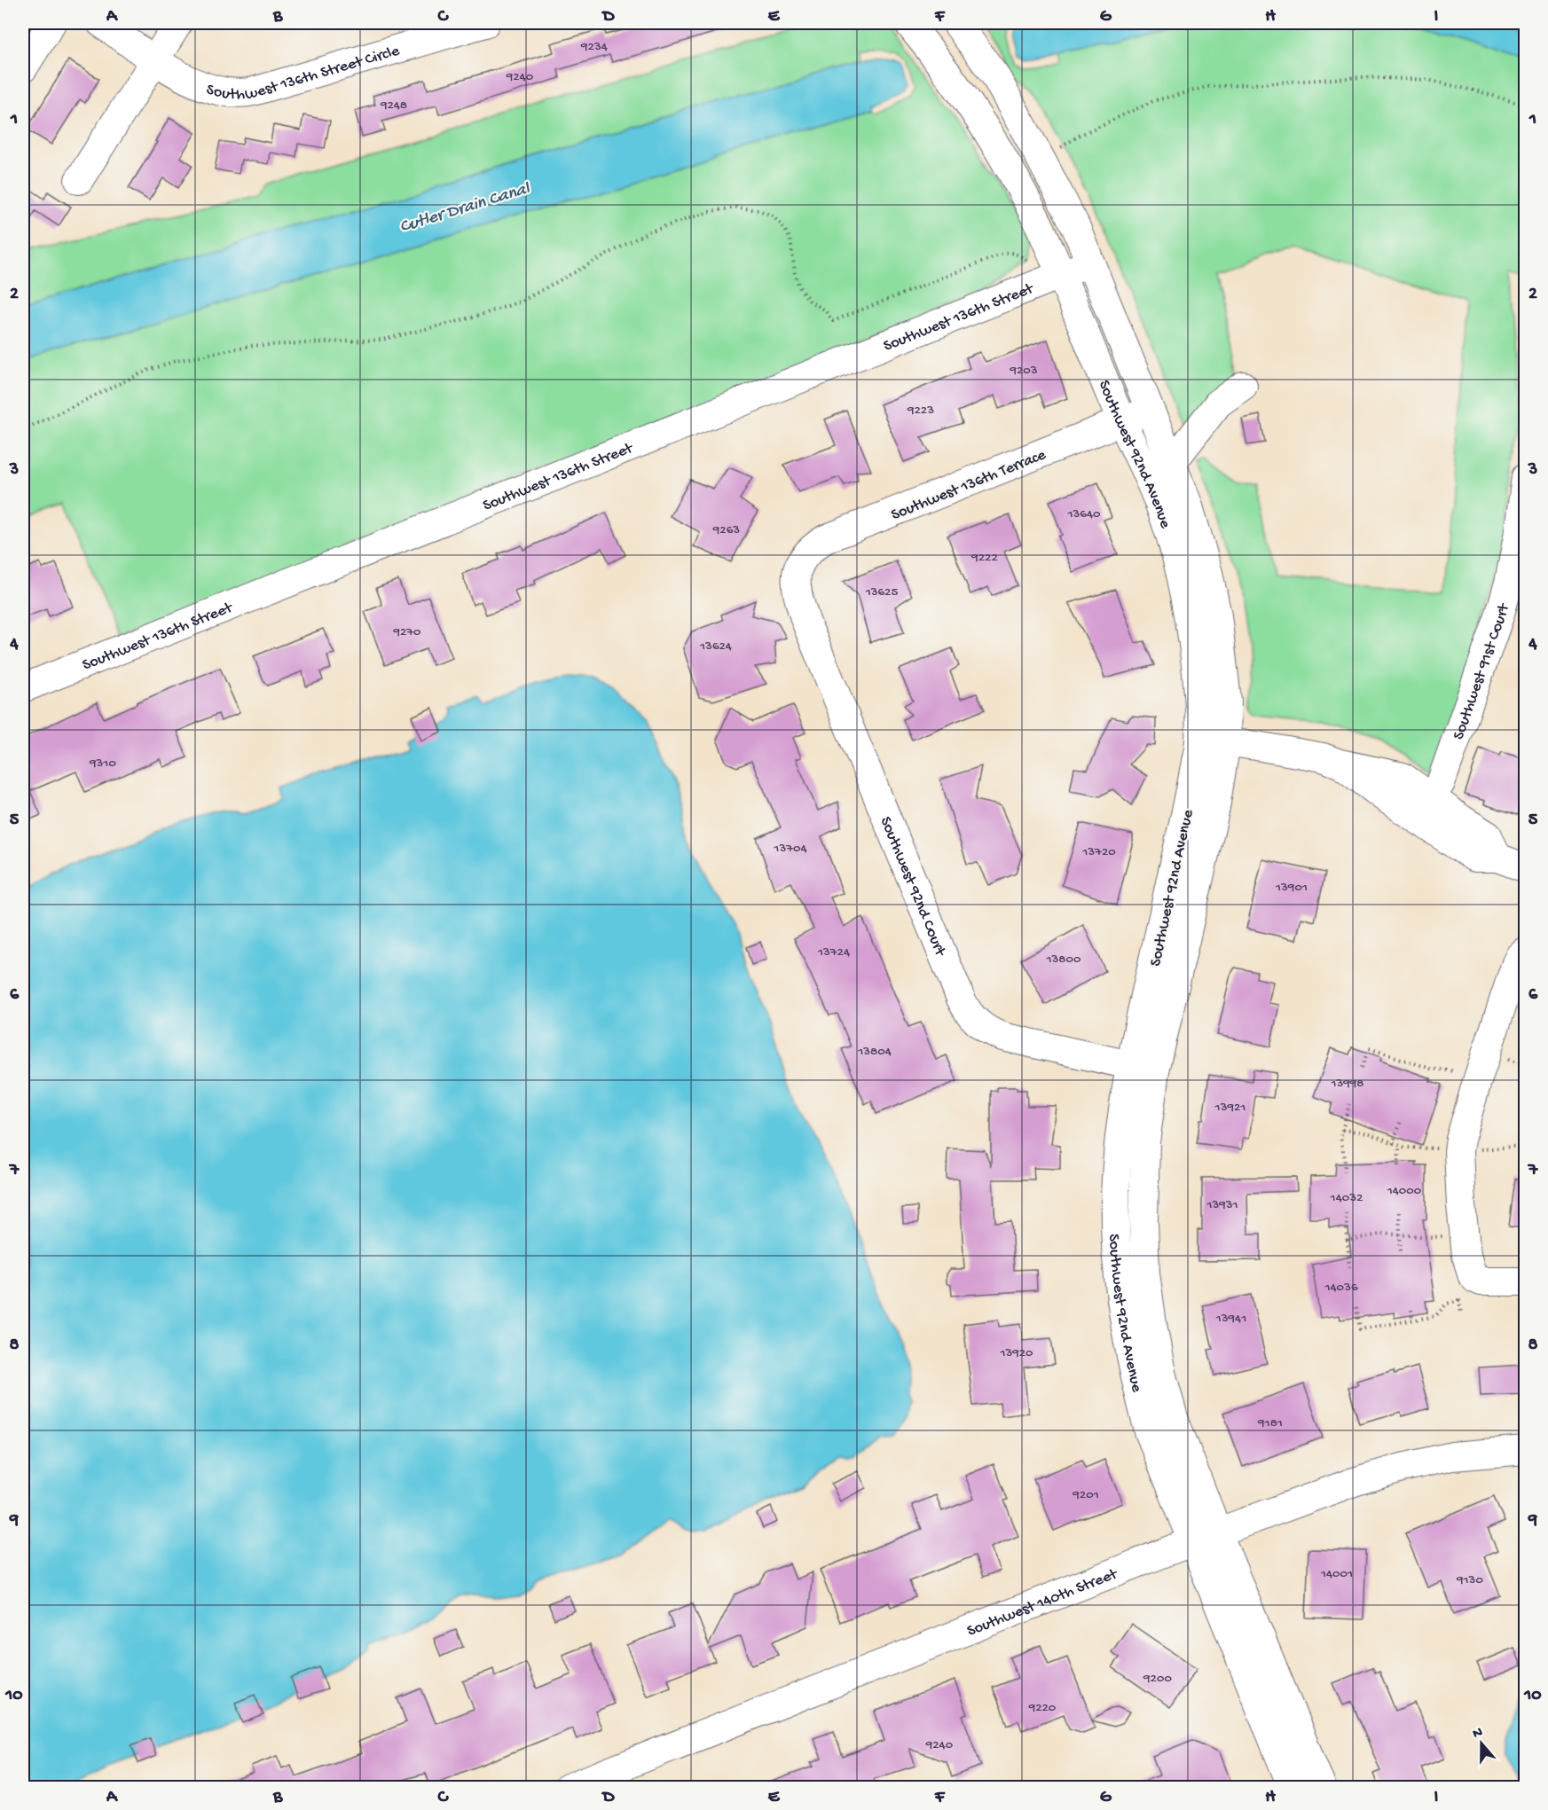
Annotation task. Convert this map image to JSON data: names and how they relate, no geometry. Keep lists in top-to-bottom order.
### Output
{
  "streets": {
    "street": [
      "Southwest 136th Street Circle",
      "Southwest 136th Street",
      "Southwest 92nd Avenue",
      "Southwest 136th Terrace",
      "Southwest 91st Court",
      "Southwest 92nd Court",
      "Southwest 140th Street"
    ]
  },
  "crossings": [
    ["Southwest 136th Street", "Southwest 92nd Avenue"],
    ["Southwest 92nd Avenue", "Southwest 136th Terrace"],
    ["Southwest 92nd Avenue", "Southwest 92nd Court"],
    ["Southwest 92nd Avenue", "Southwest 140th Street"],
    ["Southwest 136th Terrace", "Southwest 92nd Court"]
  ],
  "water": ["Cutler Drain Canal"],
  "house_numbers": [
    "9234",
    "9240",
    "9248",
    "9203",
    "9223",
    "13640",
    "9263",
    "9222",
    "13625",
    "9270",
    "13624",
    "9310",
    "13704",
    "13720",
    "13901",
    "13724",
    "13800",
    "13804",
    "13998",
    "13921",
    "14000",
    "14032",
    "13931",
    "14036",
    "13941",
    "13920",
    "9181",
    "9201",
    "14001",
    "9130",
    "9200",
    "9220",
    "9240"
  ],
  "north": "top",
  "grid": {
    "columns": [
      "A",
      "B",
      "C",
      "D",
      "E",
      "F",
      "G",
      "H",
      "I"
    ],
    "rows": [
      "1",
      "2",
      "3",
      "4",
      "5",
      "6",
      "7",
      "8",
      "9",
      "10"
    ]
  }
}
